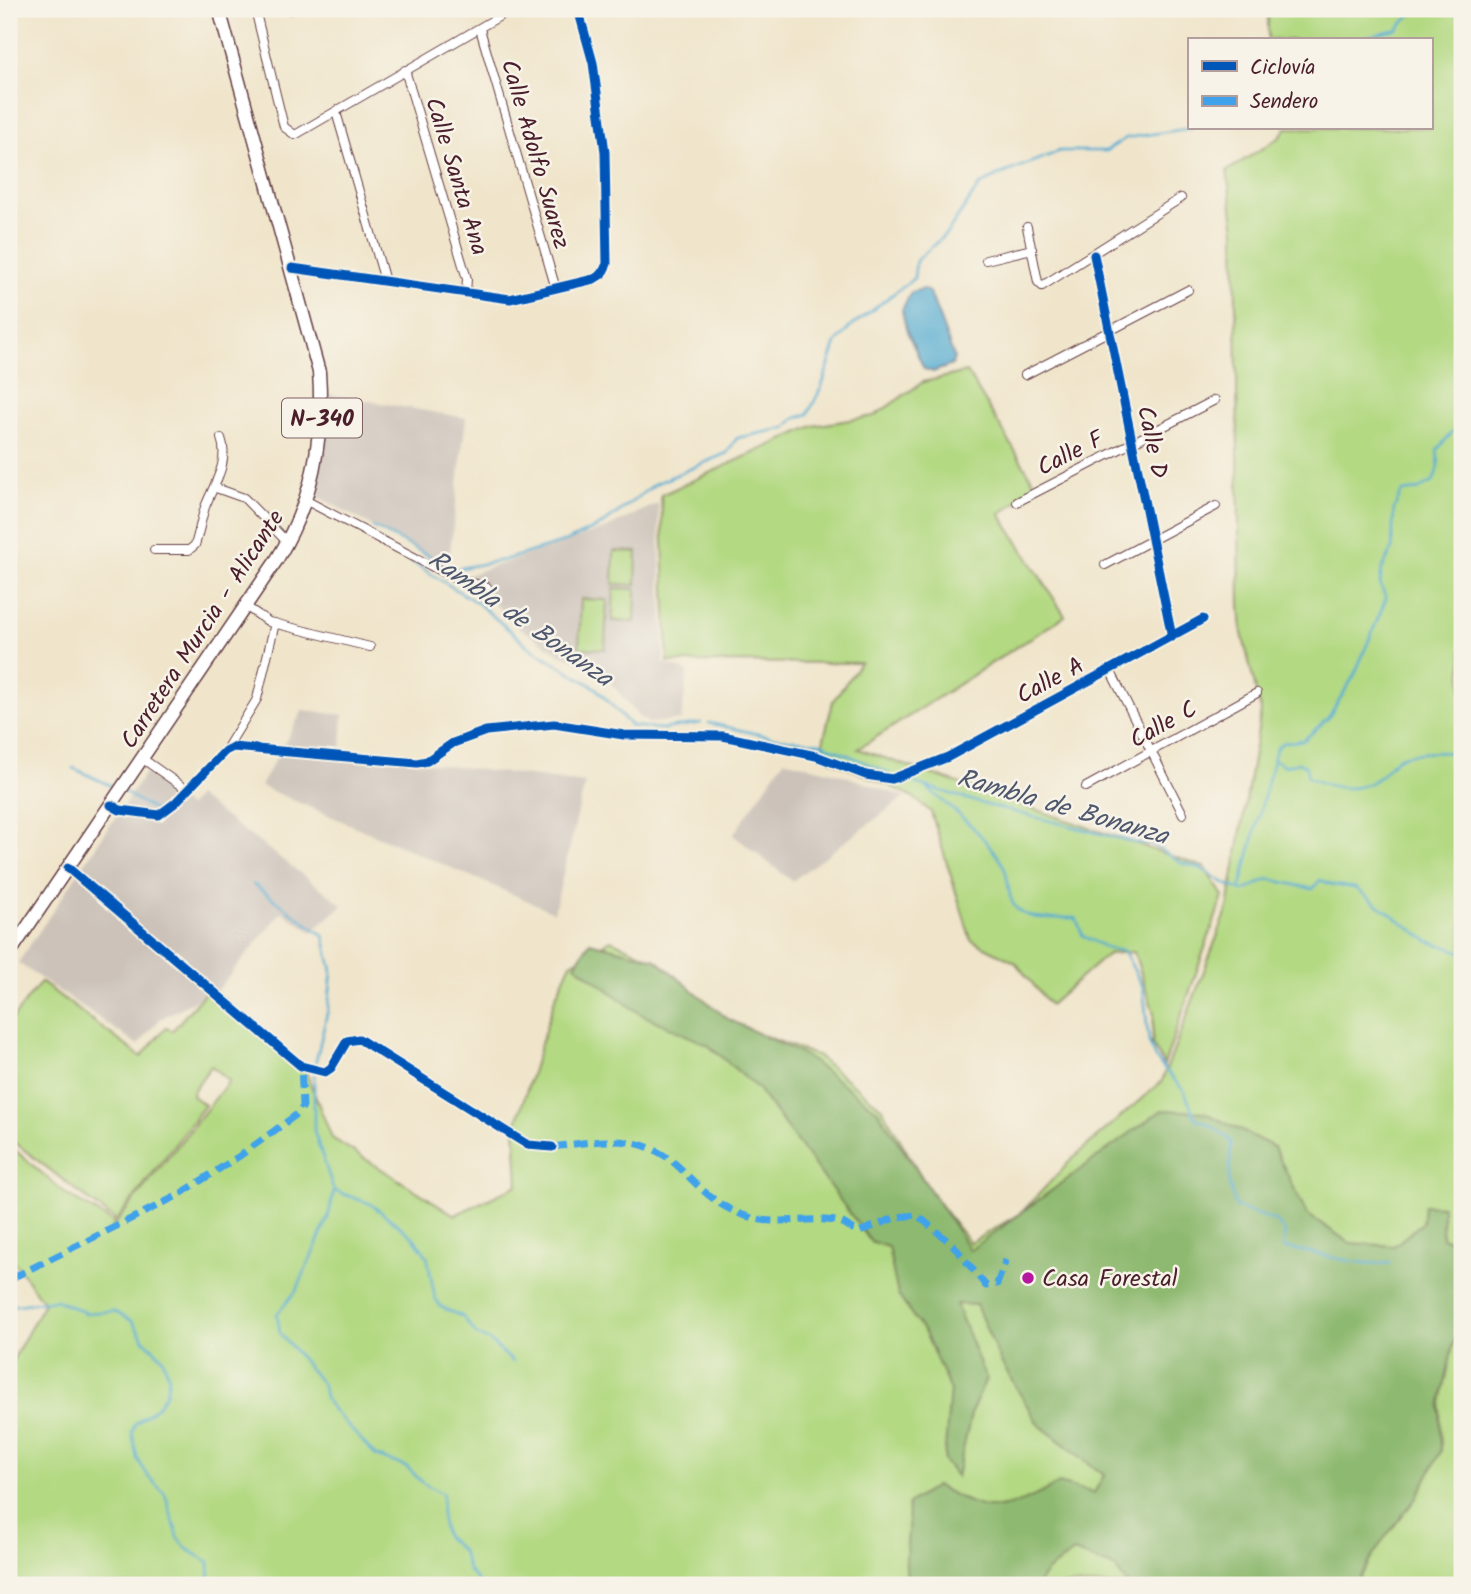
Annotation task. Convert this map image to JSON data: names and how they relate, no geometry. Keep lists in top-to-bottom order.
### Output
{
  "streets": {
    "highway": ["N-340", "Carretera Murcia - Alicante"],
    "street": [
      "Calle Adolfo Suarez",
      "Calle Santa Ana",
      "Calle D",
      "Calle F",
      "Calle A",
      "Calle C"
    ]
  },
  "crossings": [
    ["Calle D", "Calle F"],
    ["Calle D", "Calle A"]
  ],
  "water": ["Rambla de Bonanza"],
  "places": ["Casa Forestal"],
  "legend": ["Ciclovía", "Sendero"]
}
